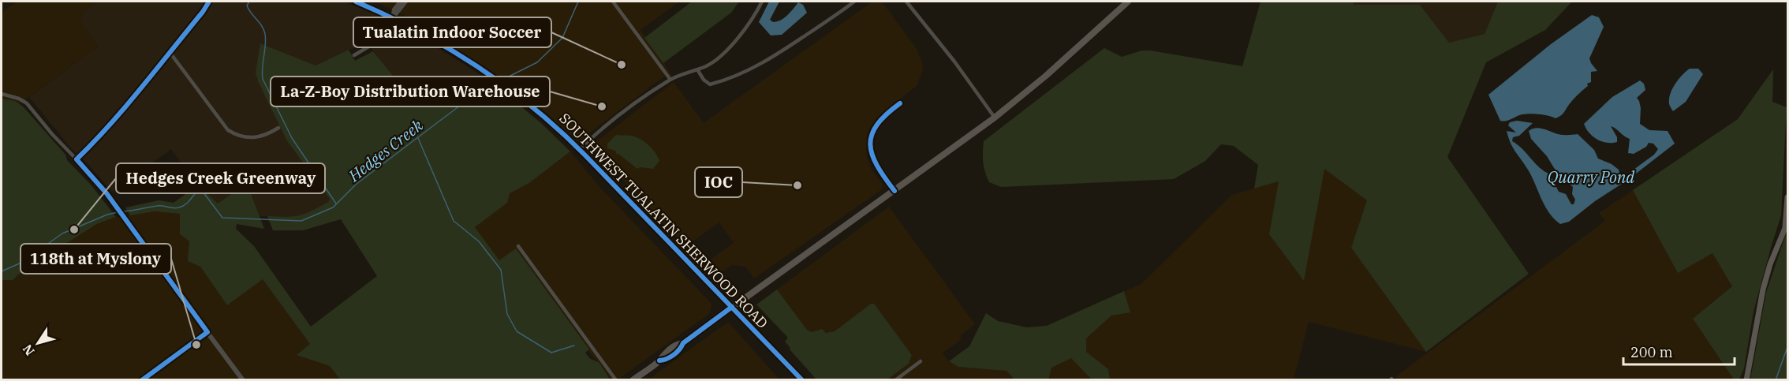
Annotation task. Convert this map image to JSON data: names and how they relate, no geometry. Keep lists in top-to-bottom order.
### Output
{
  "streets": {
    "highway": ["SOUTHWEST TUALATIN SHERWOOD ROAD"]
  },
  "water": ["Hedges Creek", "Quarry Pond"],
  "places": [
    "Tualatin Indoor Soccer",
    "La-Z-Boy Distribution Warehouse",
    "IOC",
    "Hedges Creek Greenway",
    "118th at Myslony"
  ],
  "scale_bar": "200 m",
  "north": "bottom left"
}
